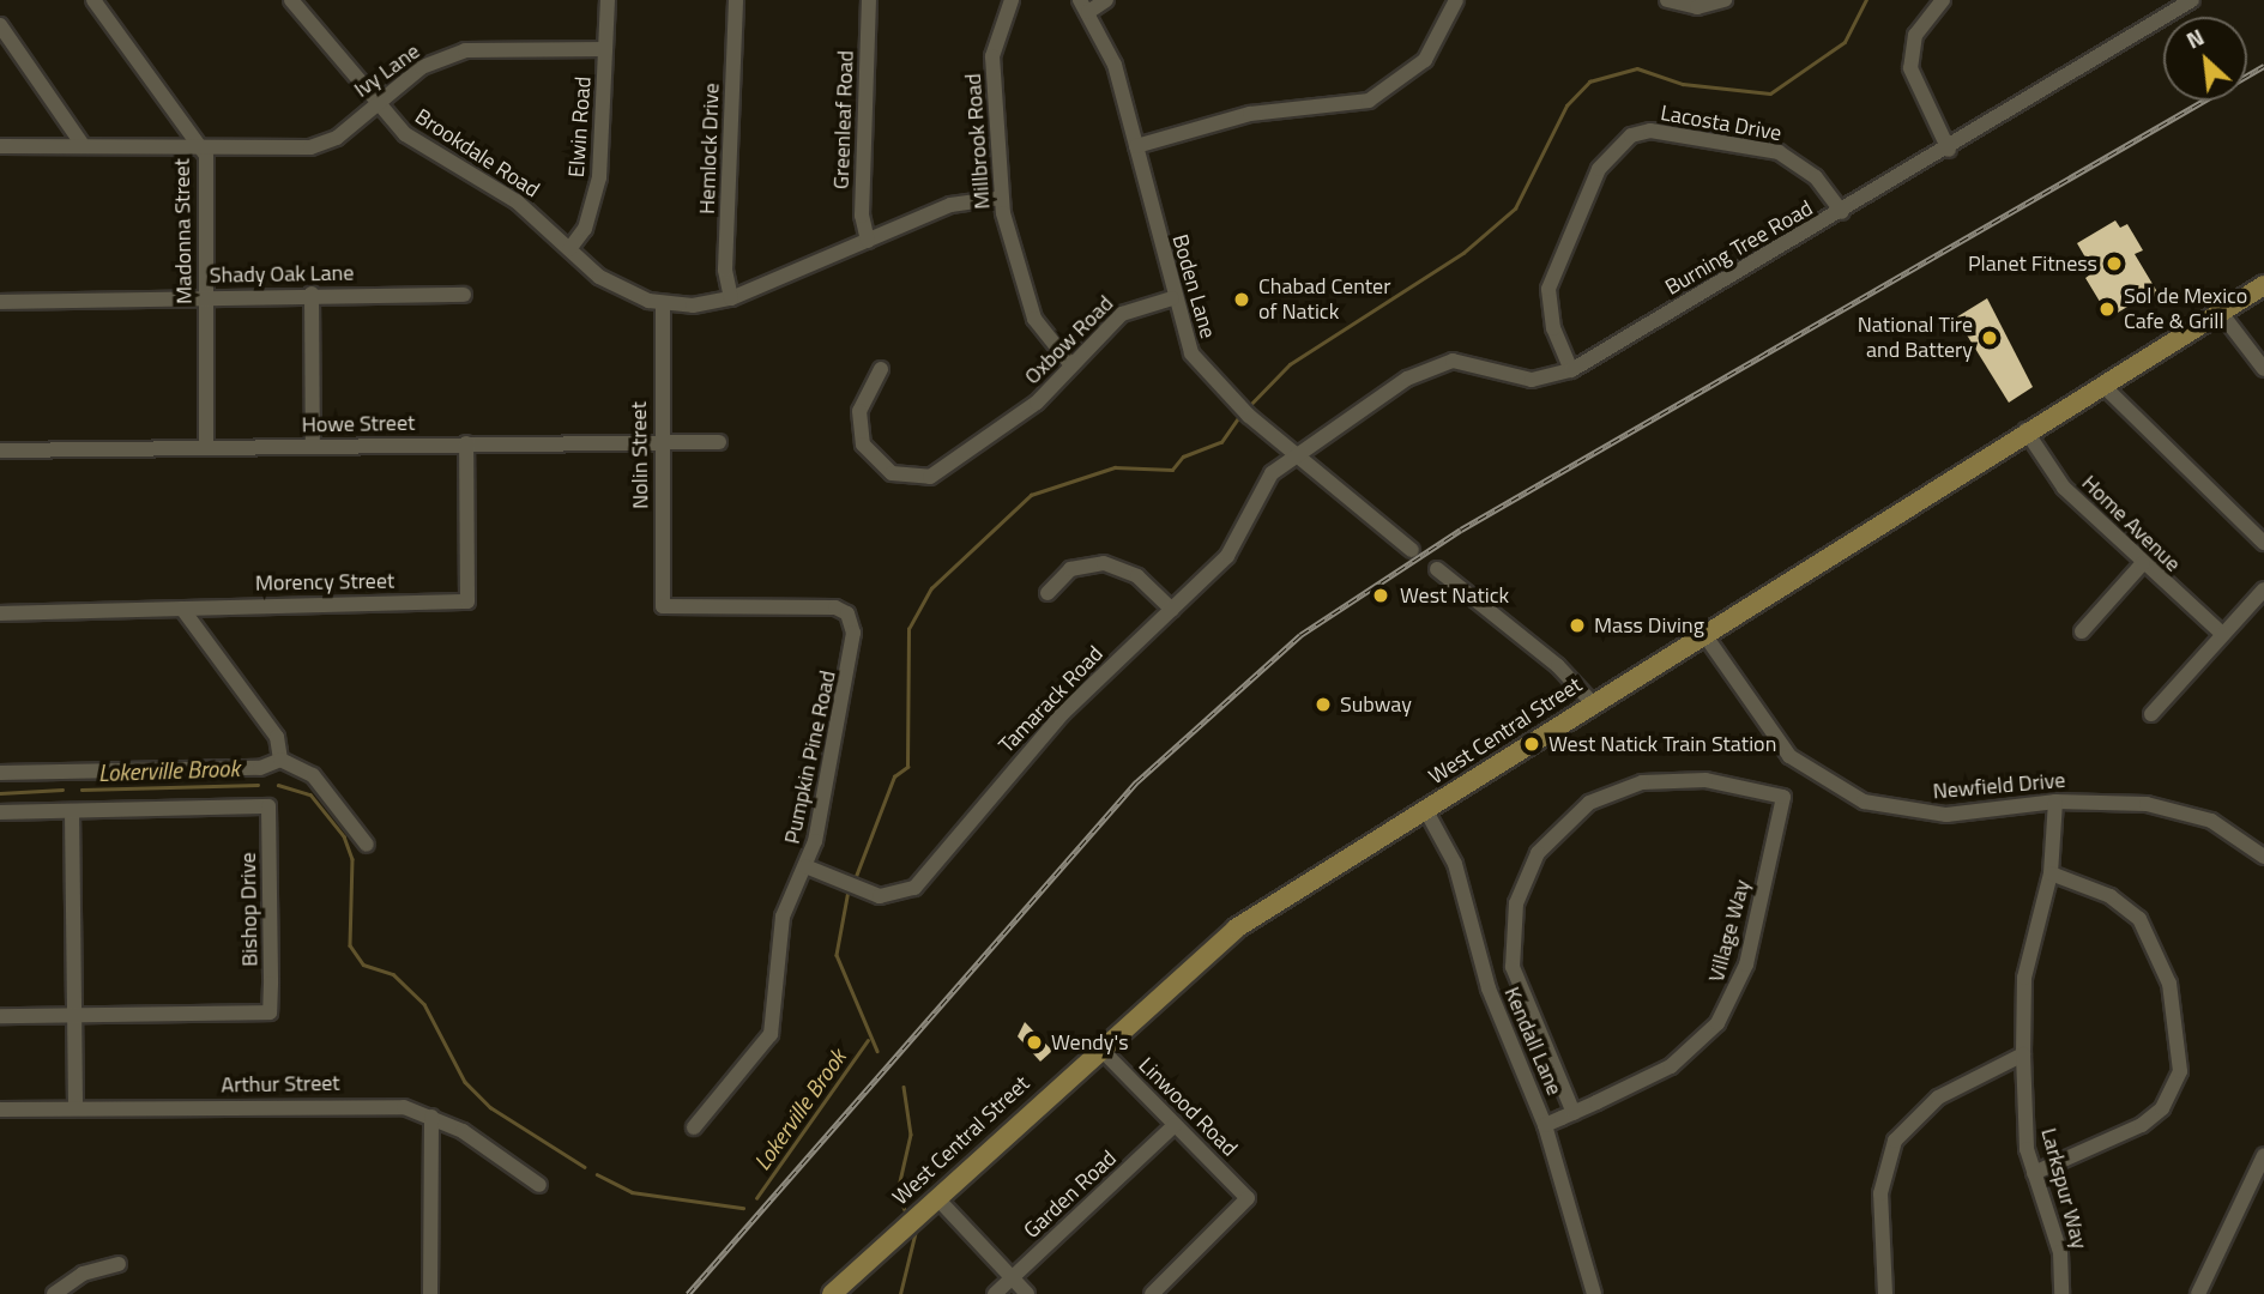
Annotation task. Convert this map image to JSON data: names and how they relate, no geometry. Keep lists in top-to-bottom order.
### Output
{
  "streets": {
    "main road": ["West Central Street"],
    "street": [
      "Ivy Lane",
      "Greenleaf Road",
      "Lacosta Drive",
      "Elwin Road",
      "Millbrook Road",
      "Hemlock Drive",
      "Brookdale Road",
      "Madonna Street",
      "Burning Tree Road",
      "Shady Oak Lane",
      "Boden Lane",
      "Oxbow Road",
      "Howe Street",
      "Nolin Street",
      "Home Avenue",
      "Morency Street",
      "Tamarack Road",
      "Pumpkin Pine Road",
      "Newfield Drive",
      "Bishop Drive",
      "Village Way",
      "Kendall Lane",
      "Arthur Street",
      "Linwood Road",
      "Larkspur Way",
      "Garden Road"
    ]
  },
  "crossings": [
    ["Ivy Lane", "Elwin Road"],
    ["Ivy Lane", "Brookdale Road"],
    ["Ivy Lane", "Madonna Street"],
    ["Greenleaf Road", "Brookdale Road"],
    ["Lacosta Drive", "Burning Tree Road"],
    ["Elwin Road", "Brookdale Road"],
    ["Millbrook Road", "Brookdale Road"],
    ["Millbrook Road", "Oxbow Road"],
    ["Hemlock Drive", "Brookdale Road"],
    ["Brookdale Road", "Nolin Street"],
    ["Madonna Street", "Shady Oak Lane"],
    ["Madonna Street", "Howe Street"],
    ["Burning Tree Road", "Boden Lane"],
    ["Burning Tree Road", "Tamarack Road"],
    ["Boden Lane", "Oxbow Road"],
    ["Boden Lane", "Tamarack Road"],
    ["Howe Street", "Nolin Street"],
    ["Howe Street", "Morency Street"],
    ["Nolin Street", "Pumpkin Pine Road"],
    ["Home Avenue", "West Central Street"],
    ["Tamarack Road", "Pumpkin Pine Road"],
    ["West Central Street", "Newfield Drive"],
    ["West Central Street", "Kendall Lane"],
    ["West Central Street", "Linwood Road"],
    ["Newfield Drive", "Larkspur Way"],
    ["Village Way", "Kendall Lane"],
    ["Linwood Road", "Garden Road"]
  ],
  "water": ["Lokerville Brook"],
  "places": [
    "Planet Fitness",
    "Chabad Center of Natick",
    "Sol de Mexico Cafe & Grill",
    "National Tire and Battery",
    "West Natick",
    "Mass Diving",
    "Subway",
    "West Natick Train Station",
    "Wendy's"
  ],
  "north": "top left"
}
